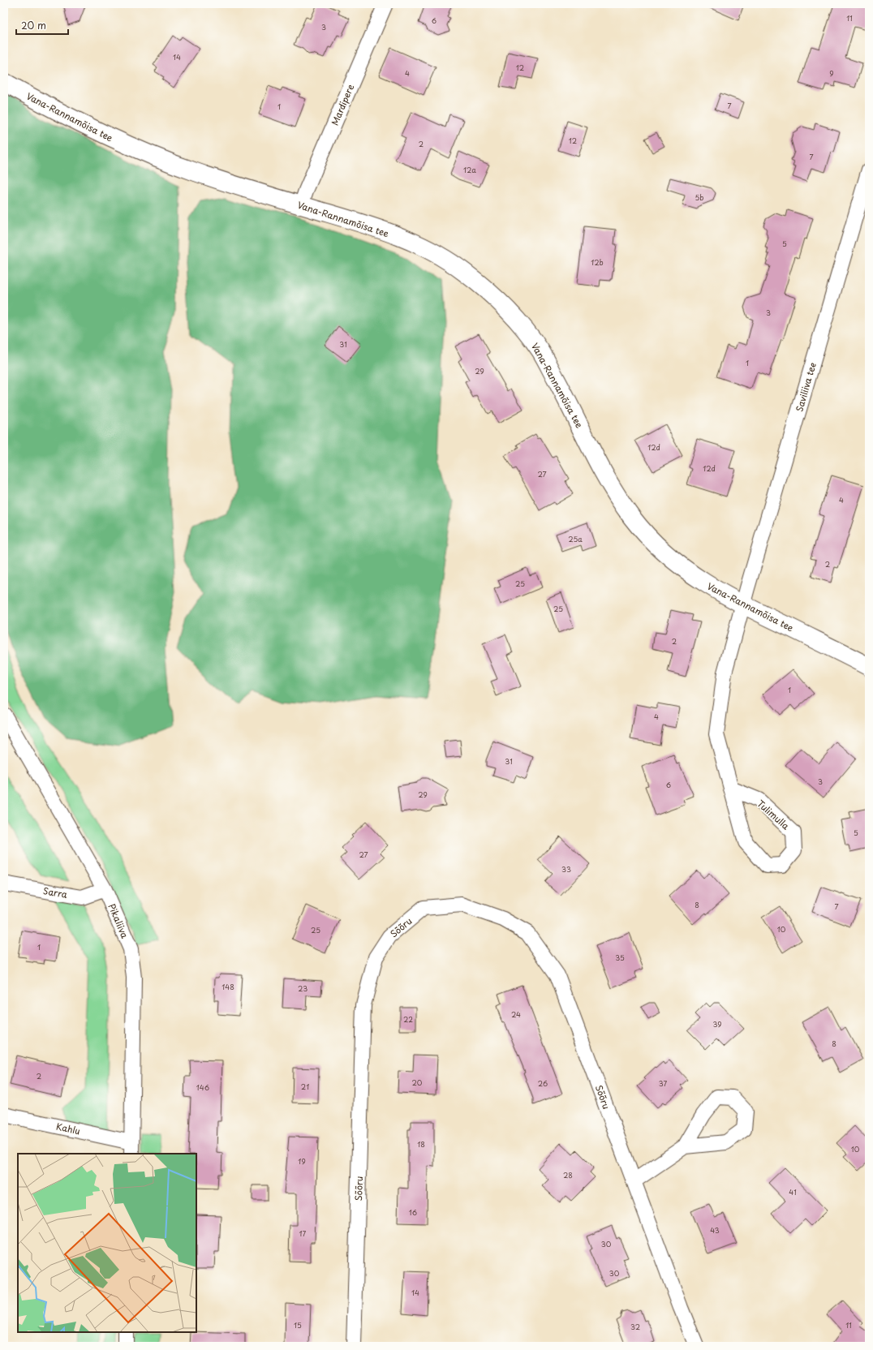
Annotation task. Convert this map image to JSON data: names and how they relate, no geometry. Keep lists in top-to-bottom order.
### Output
{
  "streets": {
    "street": [
      "Mardipere",
      "Vana-Rannamõisa tee",
      "Saviliiva tee",
      "Tulimulla",
      "Sarra",
      "Pikaliiva",
      "Sõõru",
      "Kahlu"
    ]
  },
  "crossings": [
    ["Mardipere", "Vana-Rannamõisa tee"],
    ["Vana-Rannamõisa tee", "Saviliiva tee"],
    ["Vana-Rannamõisa tee", "Tulimulla"],
    ["Saviliiva tee", "Tulimulla"],
    ["Sarra", "Pikaliiva"],
    ["Pikaliiva", "Kahlu"]
  ],
  "house_numbers": [
    "11",
    "6",
    "3",
    "14",
    "12",
    "4",
    "9",
    "7",
    "1",
    "12",
    "2",
    "7",
    "12a",
    "5b",
    "5",
    "12b",
    "3",
    "31",
    "1",
    "29",
    "12d",
    "12d",
    "27",
    "4",
    "25a",
    "2",
    "25",
    "25",
    "2",
    "1",
    "4",
    "31",
    "3",
    "6",
    "29",
    "5",
    "27",
    "33",
    "8",
    "7",
    "10",
    "25",
    "1",
    "35",
    "148",
    "23",
    "24",
    "22",
    "39",
    "8",
    "2",
    "20",
    "26",
    "37",
    "21",
    "146",
    "18",
    "10",
    "19",
    "28",
    "41",
    "16",
    "43",
    "17",
    "30",
    "30",
    "14",
    "15",
    "11",
    "32"
  ],
  "scale_bar": "20 m"
}
